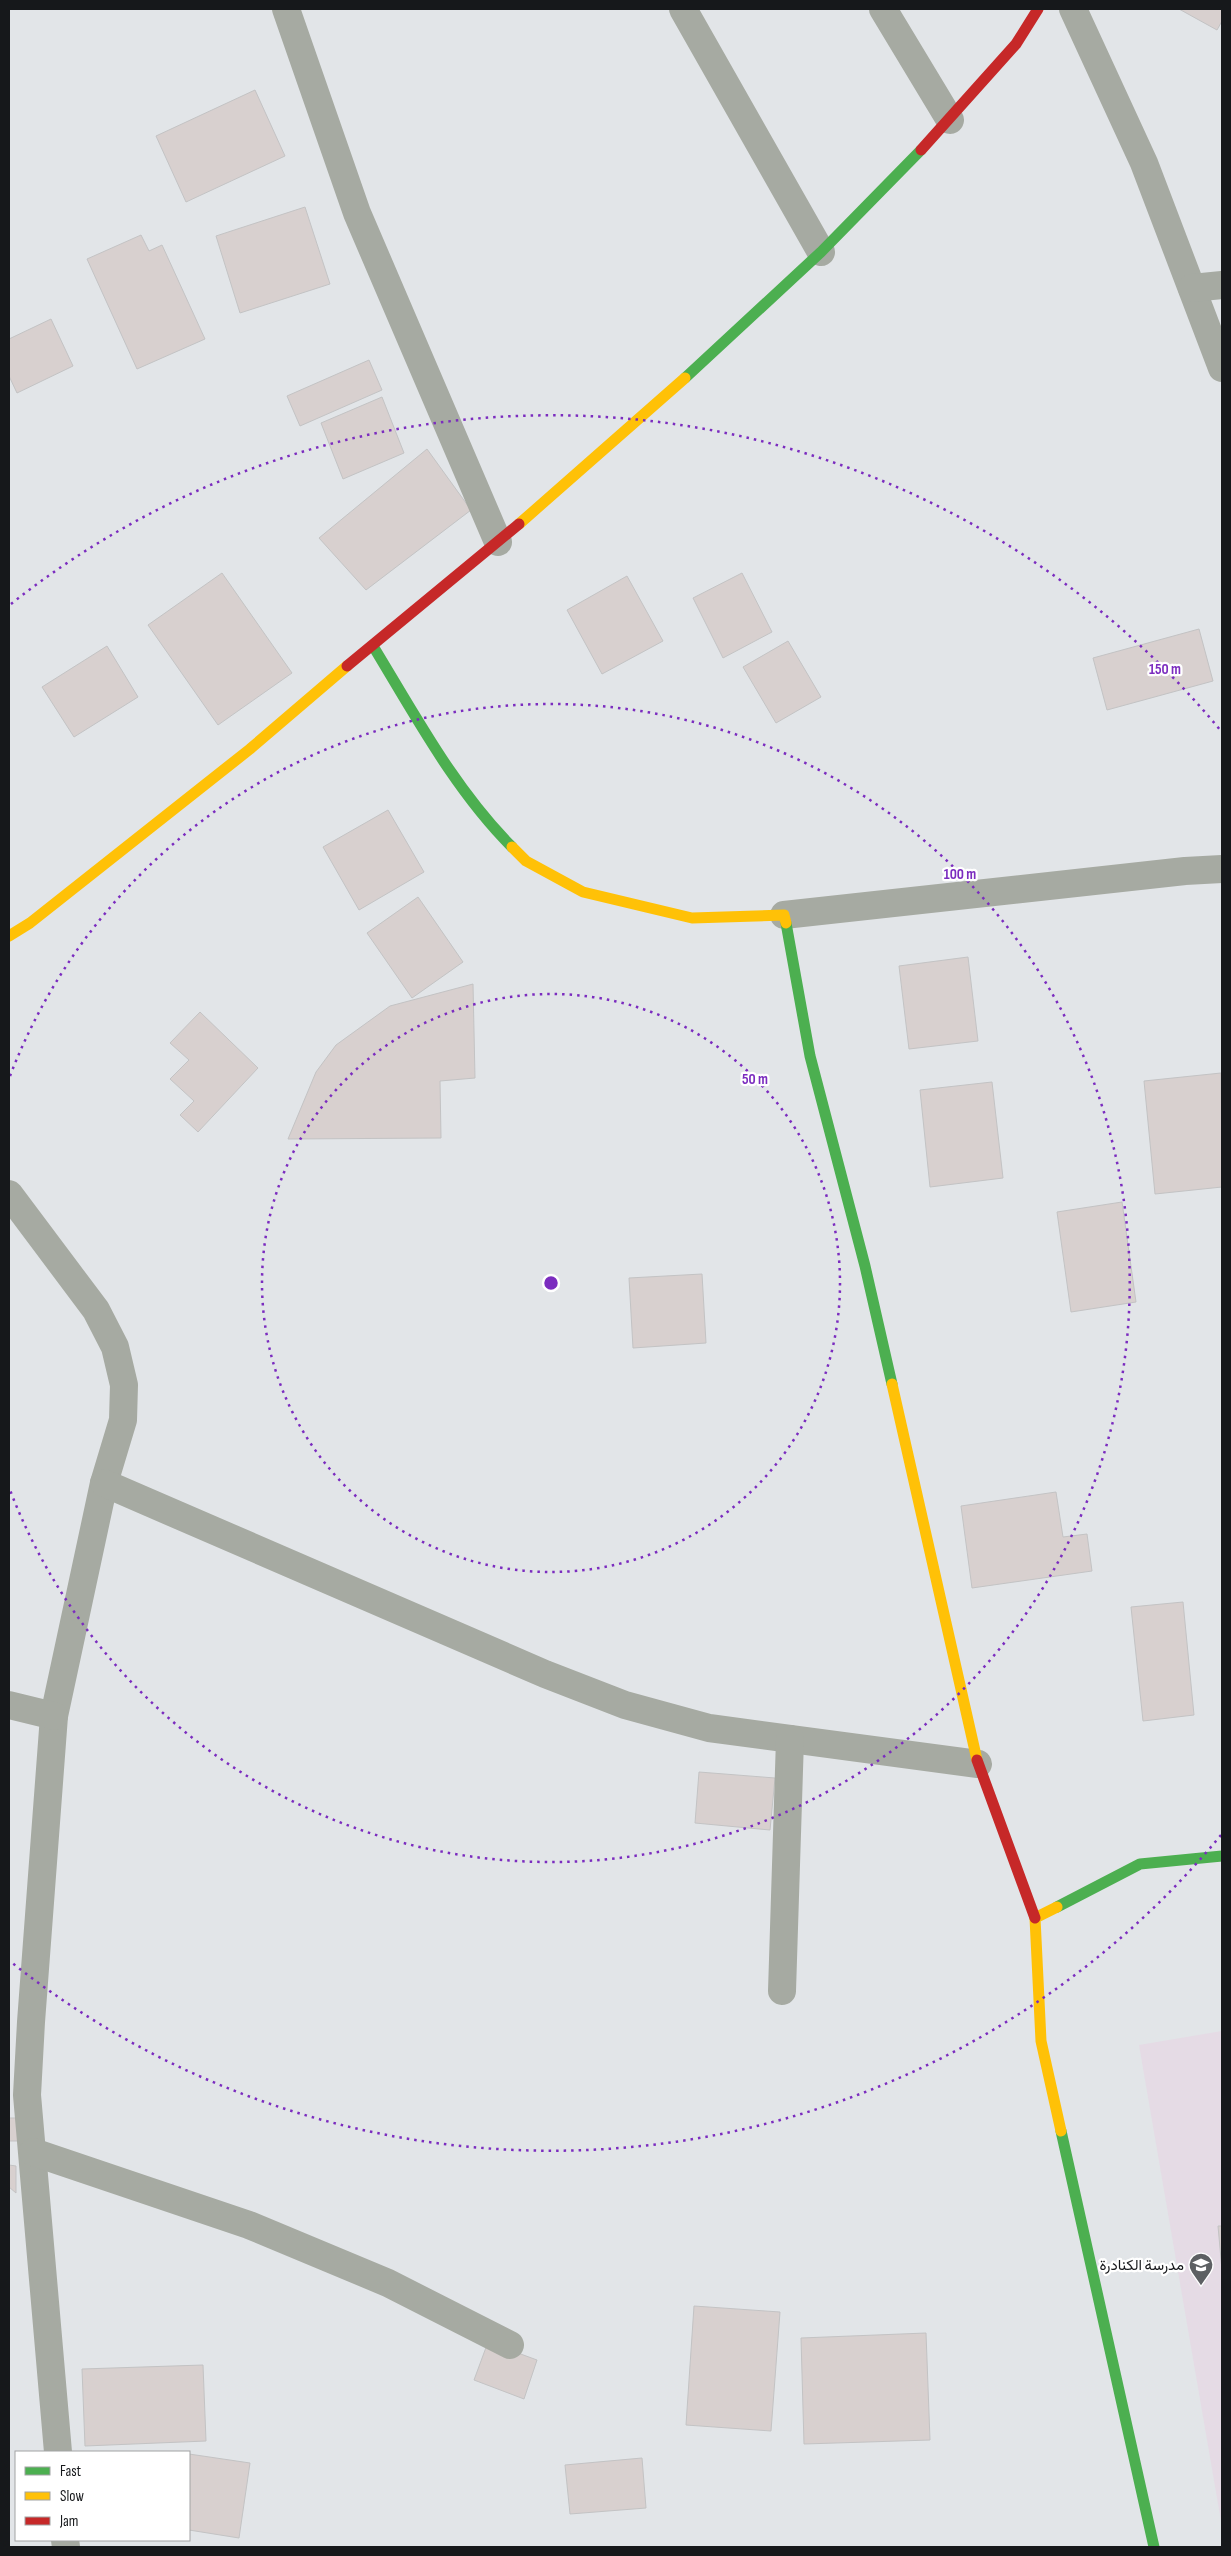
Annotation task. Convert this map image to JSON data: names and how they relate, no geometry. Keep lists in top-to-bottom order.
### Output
{
  "places": {
    "school or university": ["مدرسة الكنادرة"]
  },
  "legend": ["Fast", "Slow", "Jam"],
  "rings": ["150 m", "100 m", "50 m"]
}
